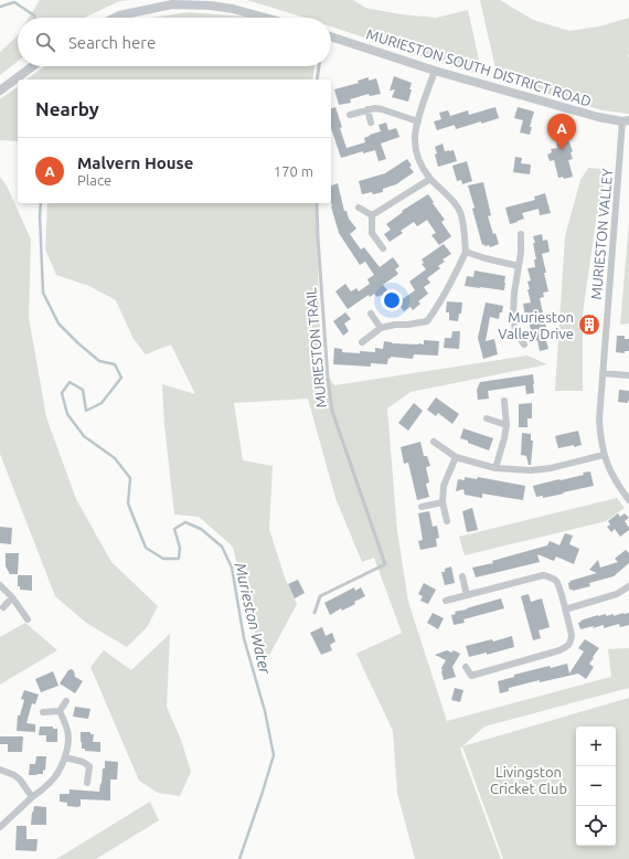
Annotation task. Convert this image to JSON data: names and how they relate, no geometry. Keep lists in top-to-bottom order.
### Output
{
  "streets": {
    "street": ["MURIESTON SOUTH DISTRICT ROAD", "MURIESTON VALLEY"],
    "lane": ["MURIESTON TRAIL"]
  },
  "crossings": [
    ["MURIESTON SOUTH DISTRICT ROAD", "MURIESTON VALLEY"]
  ],
  "water": ["Murieston Water"],
  "parks": ["Livingston Cricket Club"],
  "places": {
    "building": ["Murieston Valley Drive"]
  },
  "page": {
    "search": "Search here",
    "heading": "Nearby",
    "pins": "A",
    "list": [
      {
        "mark": "A",
        "name": "Malvern House",
        "note": "Place",
        "value": "170 m"
      }
    ],
    "map_buttons": ["+", "−"]
  }
}
